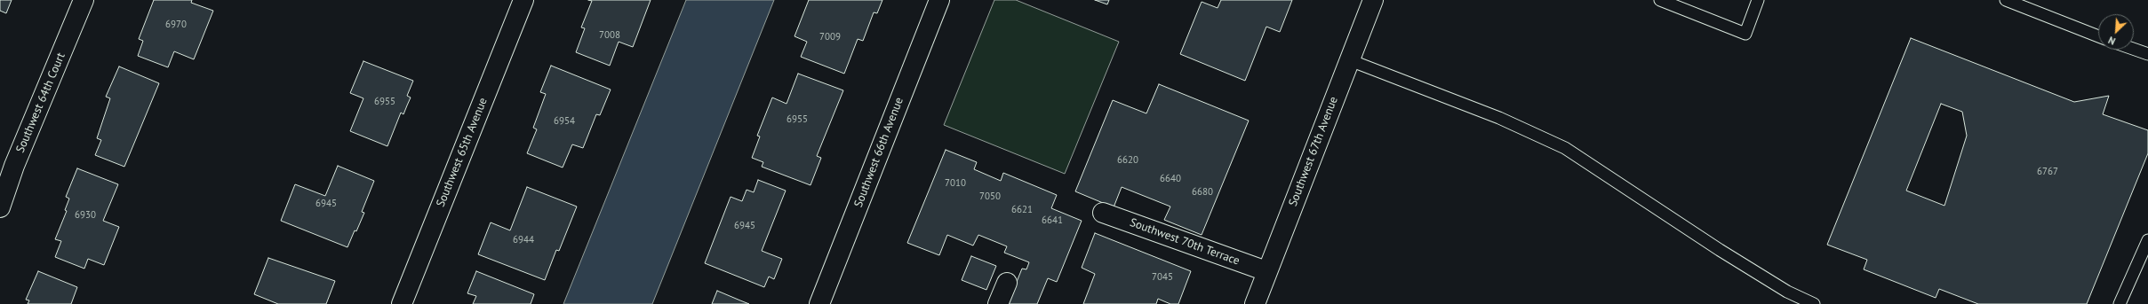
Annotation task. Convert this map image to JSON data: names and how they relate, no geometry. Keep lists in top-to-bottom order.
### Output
{
  "streets": {
    "street": [
      "Southwest 64th Court",
      "Southwest 67th Avenue",
      "Southwest 65th Avenue",
      "Southwest 66th Avenue",
      "Southwest 70th Terrace"
    ]
  },
  "crossings": [
    ["Southwest 67th Avenue", "Southwest 70th Terrace"]
  ],
  "house_numbers": [
    "6970",
    "7008",
    "7009",
    "6955",
    "6955",
    "6954",
    "6620",
    "6767",
    "6640",
    "7010",
    "6680",
    "7050",
    "6945",
    "6621",
    "6930",
    "6641",
    "6945",
    "6944",
    "7045"
  ],
  "north": "bottom left"
}
